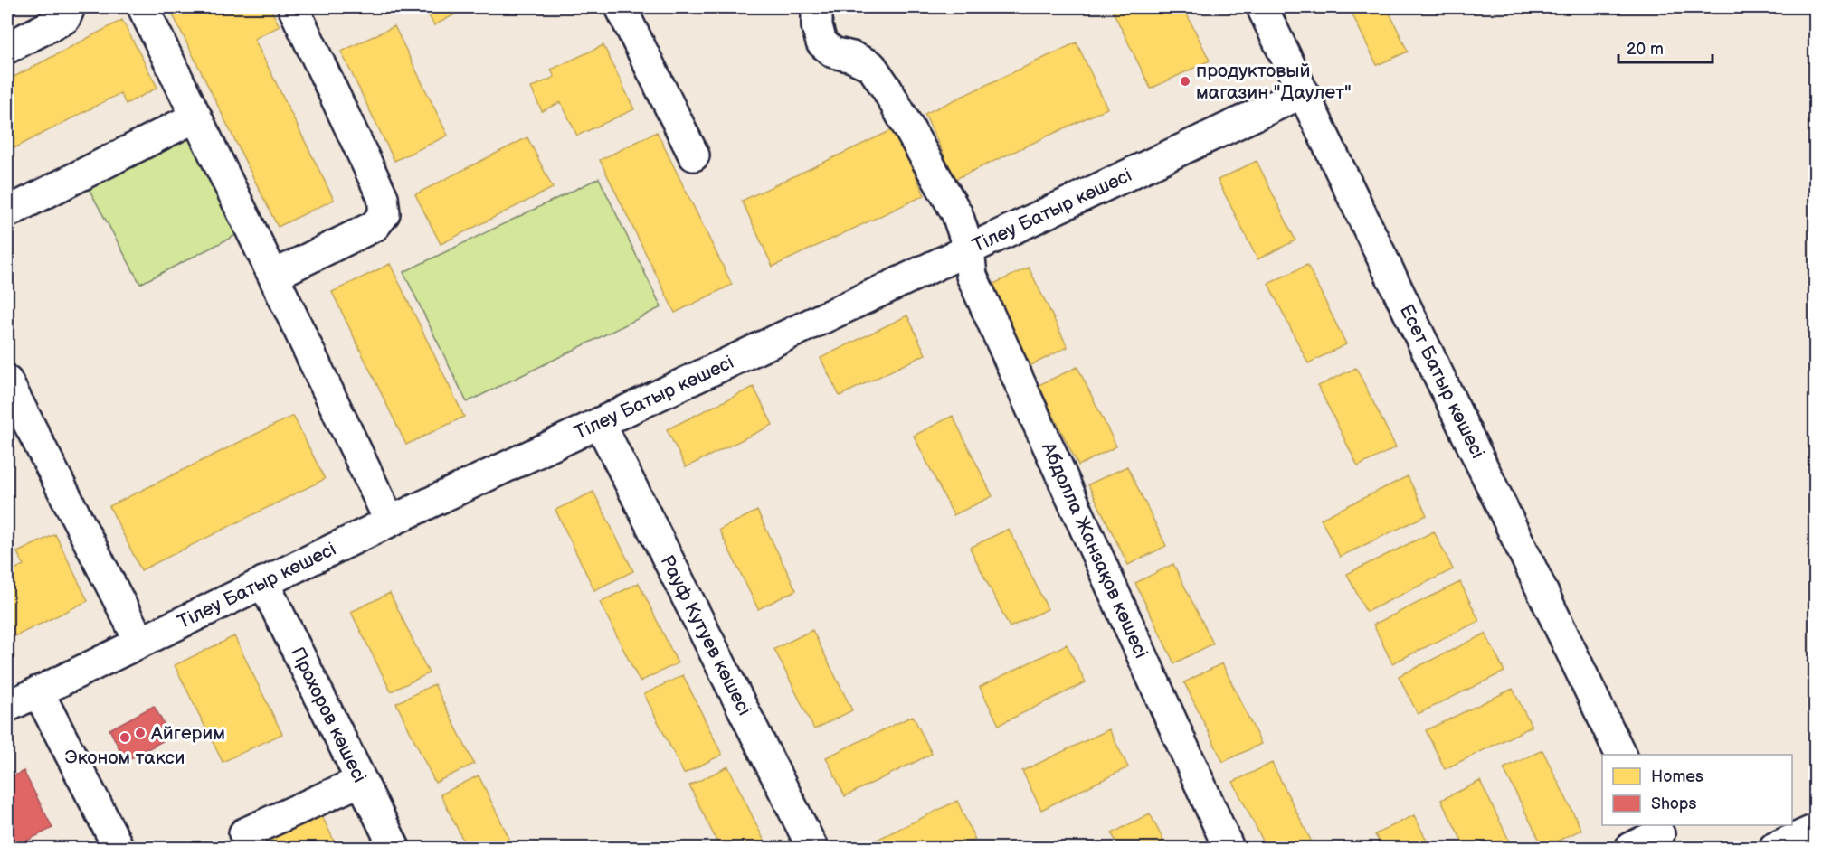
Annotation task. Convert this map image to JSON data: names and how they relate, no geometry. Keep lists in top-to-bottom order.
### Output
{
  "streets": {
    "street": [
      "Тілеу Батыр көшесі",
      "Есет Батыр көшесі",
      "Абдолла Жанзақов көшесі",
      "Рауф Кутуев көшесі",
      "Прохоров көшесі"
    ]
  },
  "crossings": [
    ["Тілеу Батыр көшесі", "Есет Батыр көшесі"],
    ["Тілеу Батыр көшесі", "Абдолла Жанзақов көшесі"],
    ["Тілеу Батыр көшесі", "Рауф Кутуев көшесі"],
    ["Тілеу Батыр көшесі", "Прохоров көшесі"]
  ],
  "places": ["продуктовый магазин \"Даулет\"", "Айгерим", "Эконом такси"],
  "legend": ["Homes", "Shops"],
  "scale_bar": "20 m"
}
